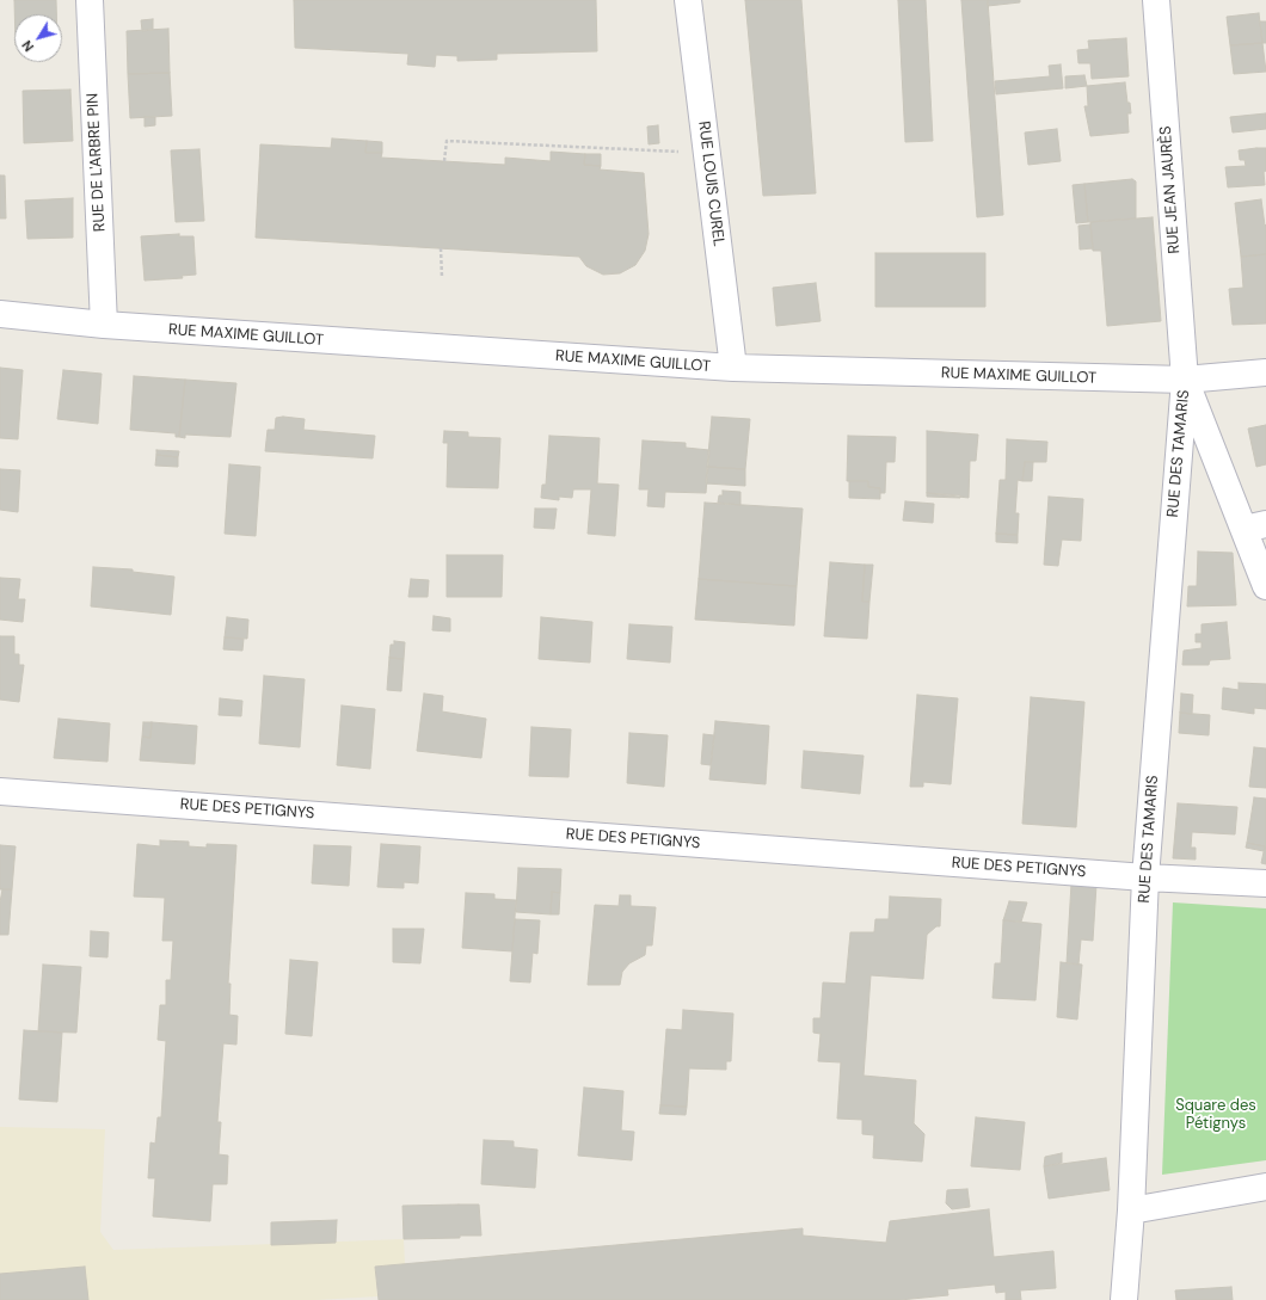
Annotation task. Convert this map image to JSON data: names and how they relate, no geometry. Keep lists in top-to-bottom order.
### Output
{
  "streets": {
    "street": [
      "RUE DE L'ARBRE PIN",
      "RUE LOUIS CUREL",
      "RUE JEAN JAURÈS",
      "RUE MAXIME GUILLOT",
      "RUE DES TAMARIS",
      "RUE DES PETIGNYS"
    ]
  },
  "crossings": [
    ["RUE DE L'ARBRE PIN", "RUE MAXIME GUILLOT"],
    ["RUE LOUIS CUREL", "RUE MAXIME GUILLOT"],
    ["RUE JEAN JAURÈS", "RUE MAXIME GUILLOT"],
    ["RUE JEAN JAURÈS", "RUE DES TAMARIS"],
    ["RUE MAXIME GUILLOT", "RUE DES TAMARIS"],
    ["RUE DES TAMARIS", "RUE DES PETIGNYS"]
  ],
  "parks": ["Square des Pétignys"],
  "north": "bottom left"
}
